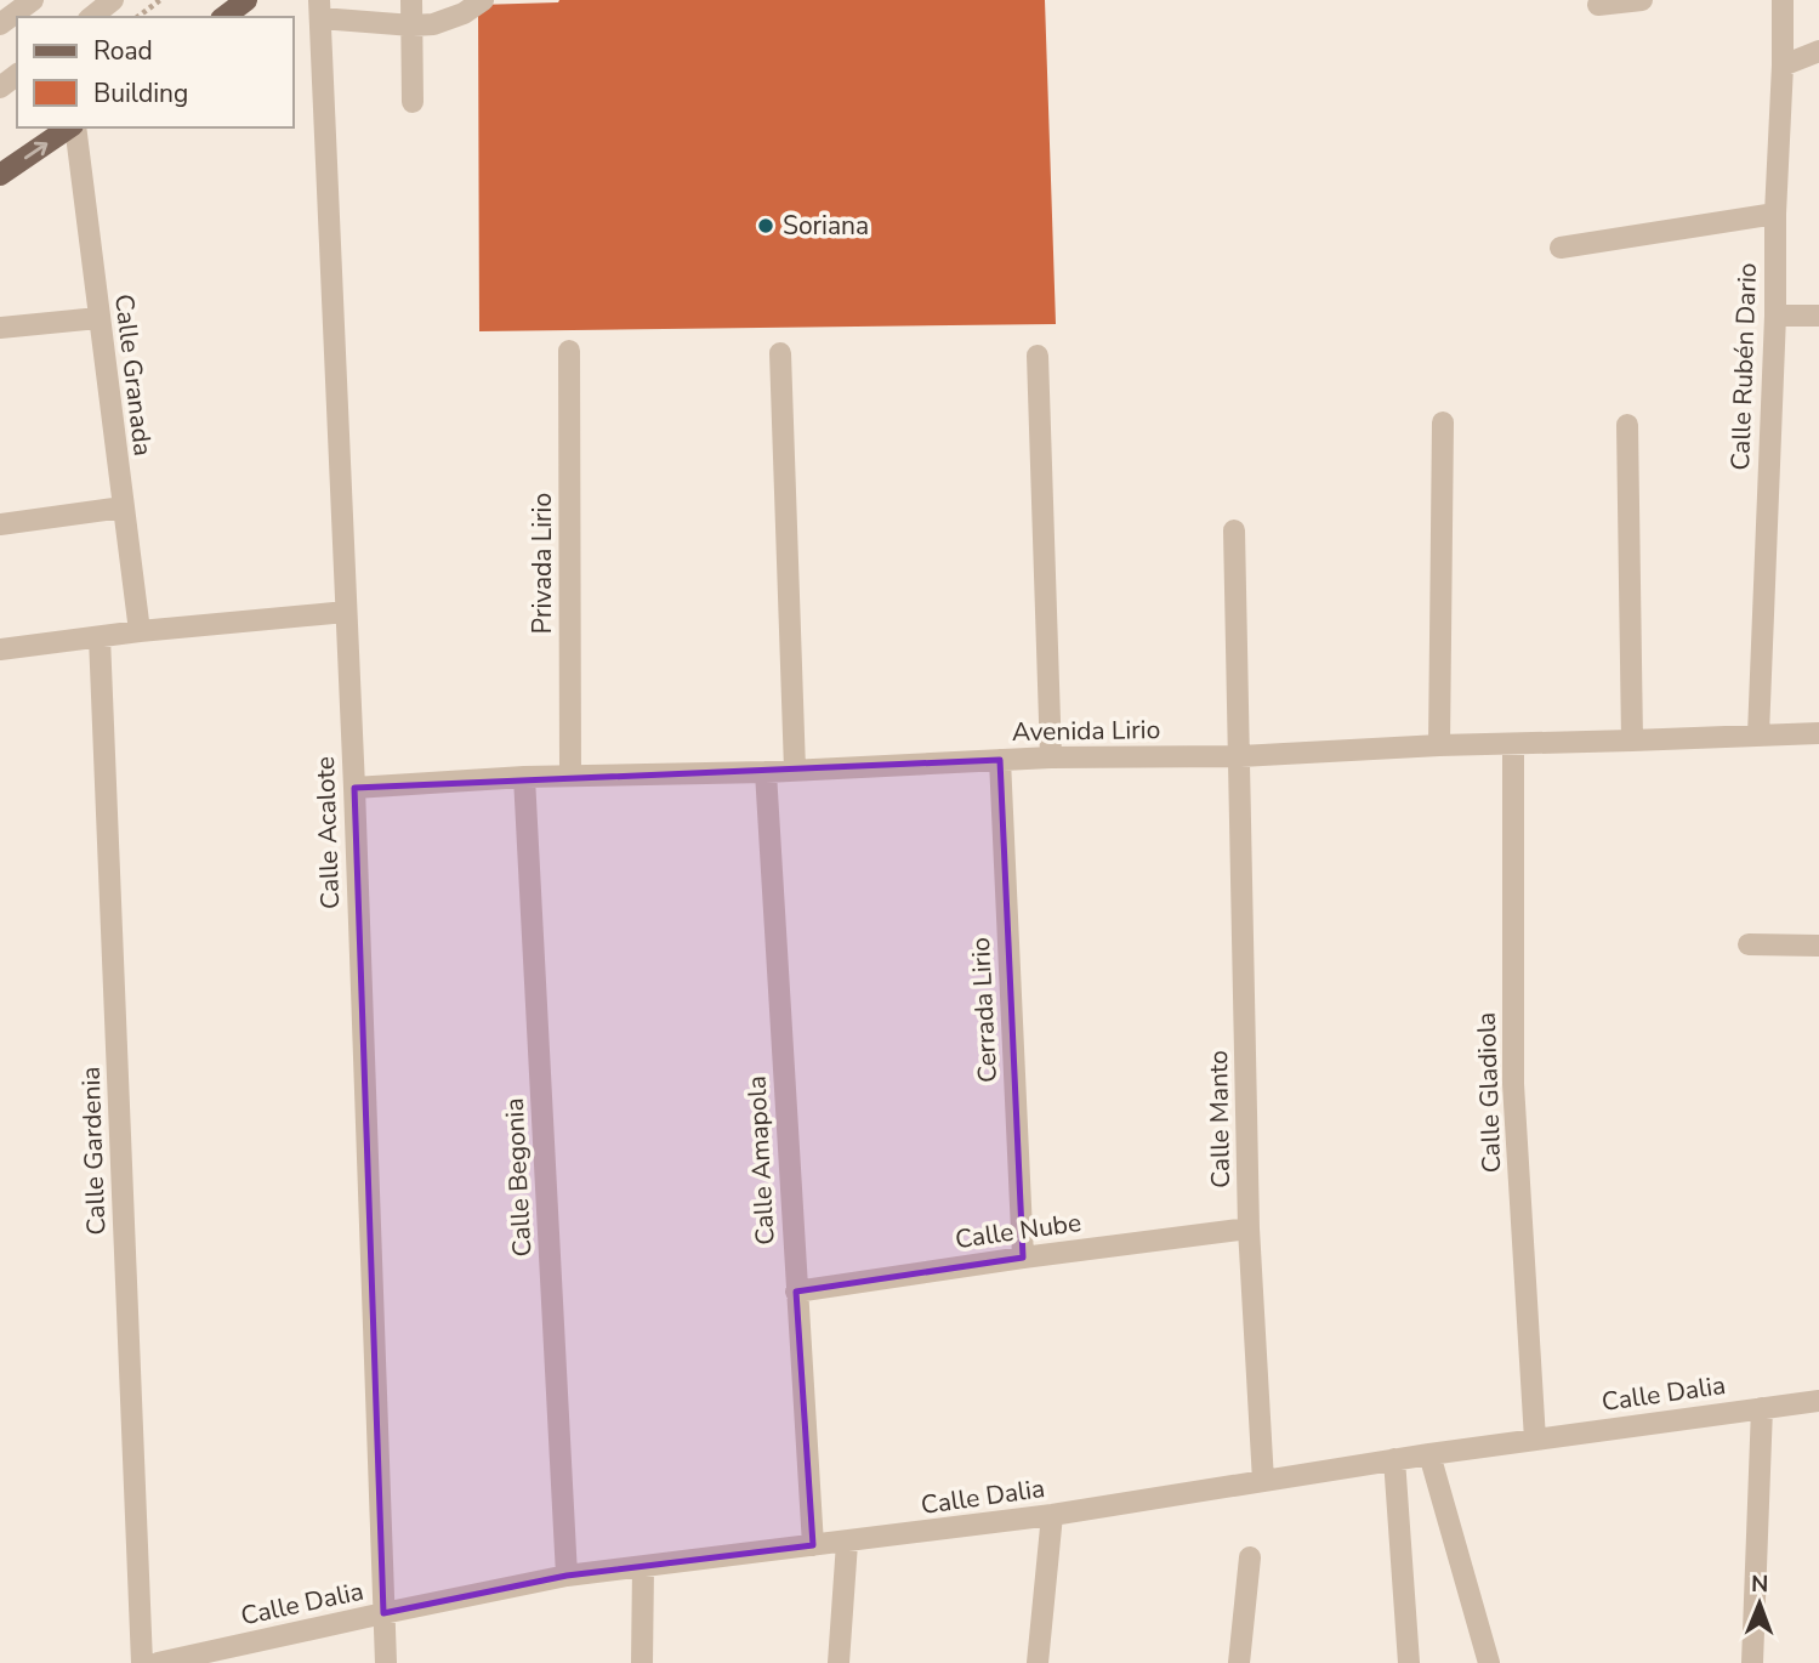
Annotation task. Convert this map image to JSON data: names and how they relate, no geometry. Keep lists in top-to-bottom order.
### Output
{
  "streets": {
    "street": [
      "Calle Rubén Dario",
      "Calle Granada",
      "Privada Lirio",
      "Avenida Lirio",
      "Calle Acalote",
      "Cerrada Lirio",
      "Calle Gladiola",
      "Calle Manto",
      "Calle Gardenia",
      "Calle Amapola",
      "Calle Begonia",
      "Calle Nube",
      "Calle Dalia"
    ]
  },
  "crossings": [
    ["Calle Rubén Dario", "Avenida Lirio"],
    ["Privada Lirio", "Avenida Lirio"],
    ["Avenida Lirio", "Calle Acalote"],
    ["Avenida Lirio", "Cerrada Lirio"],
    ["Avenida Lirio", "Calle Gladiola"],
    ["Avenida Lirio", "Calle Manto"],
    ["Avenida Lirio", "Calle Amapola"],
    ["Avenida Lirio", "Calle Begonia"],
    ["Calle Acalote", "Calle Dalia"],
    ["Cerrada Lirio", "Calle Nube"],
    ["Calle Gladiola", "Calle Dalia"],
    ["Calle Manto", "Calle Nube"],
    ["Calle Manto", "Calle Dalia"],
    ["Calle Amapola", "Calle Nube"],
    ["Calle Amapola", "Calle Dalia"],
    ["Calle Begonia", "Calle Dalia"]
  ],
  "places": ["Soriana"],
  "legend": ["Road", "Building"],
  "north": "top"
}
